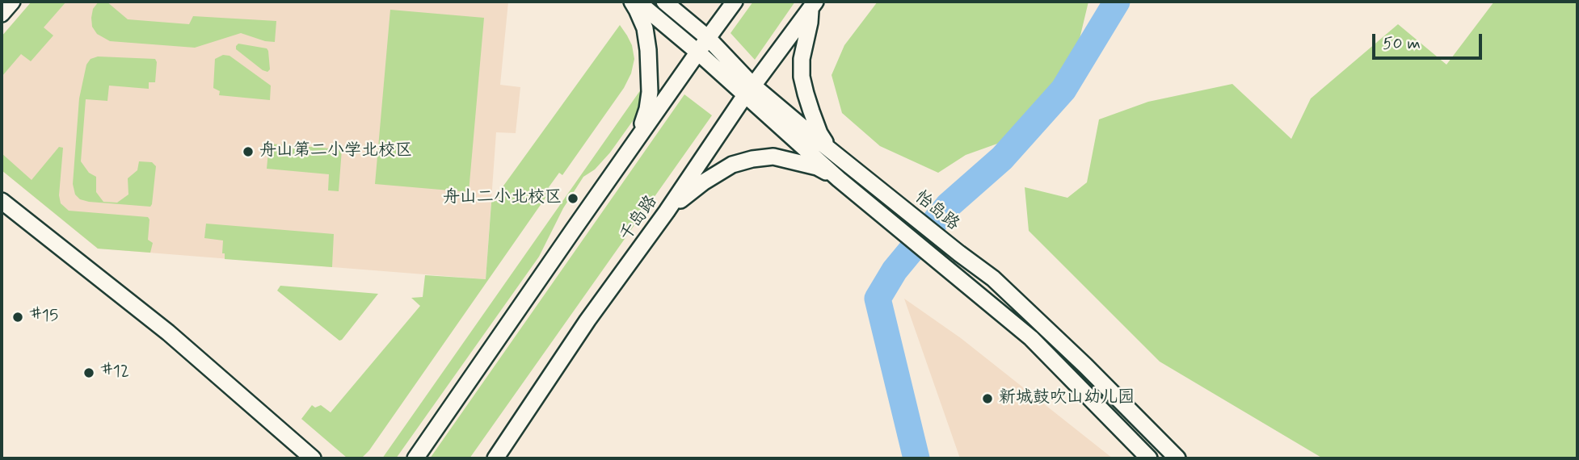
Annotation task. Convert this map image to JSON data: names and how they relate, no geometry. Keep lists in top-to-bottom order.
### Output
{
  "streets": {
    "street": ["怡岛路", "千岛路"]
  },
  "crossings": [
    ["怡岛路", "千岛路"]
  ],
  "places": [
    "舟山第二小学北校区",
    "舟山二小北校区",
    "#15",
    "#12",
    "新城鼓吹山幼儿园"
  ],
  "scale_bar": "50 m"
}
